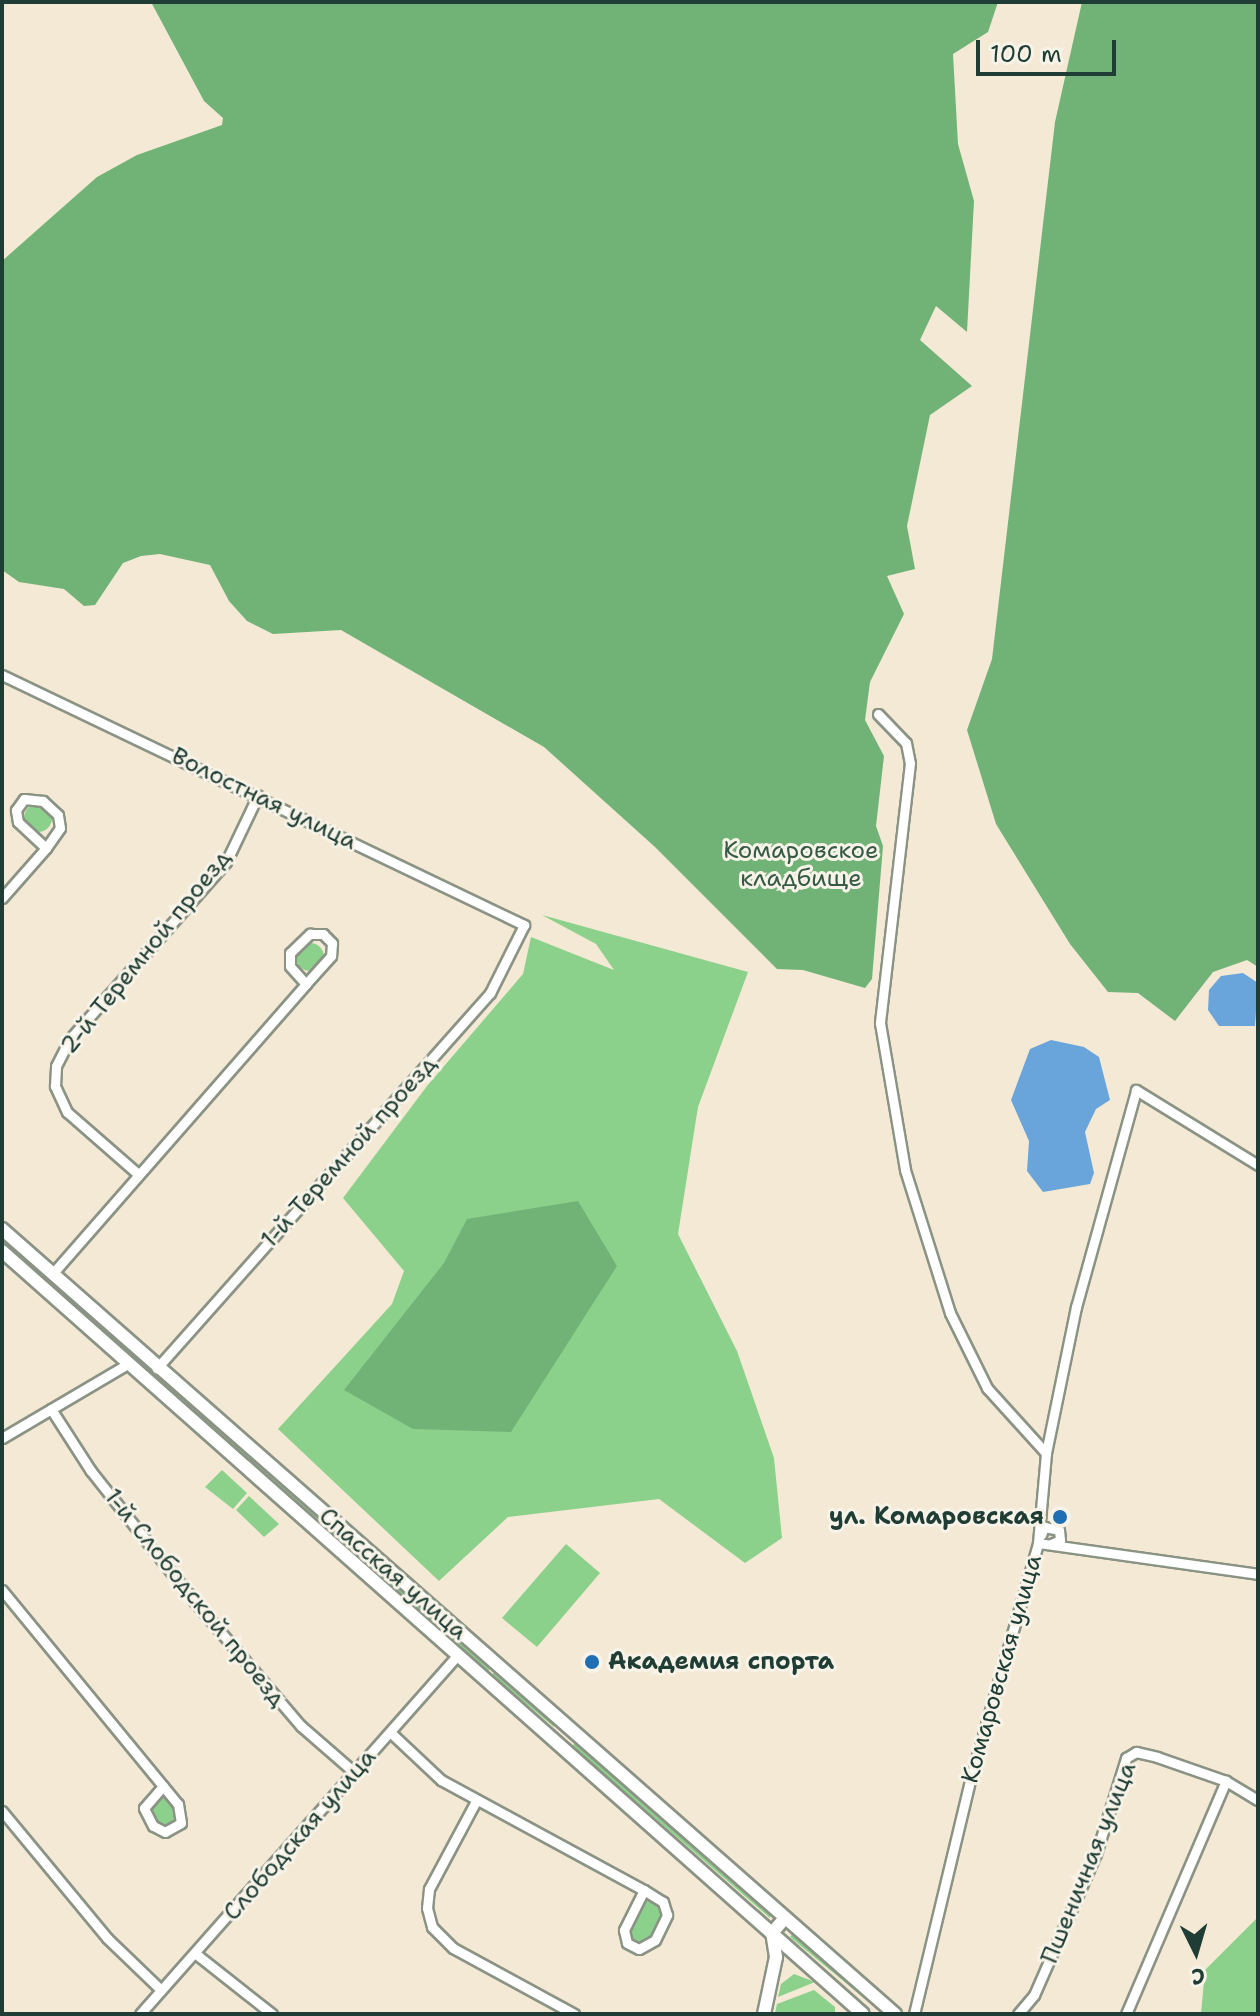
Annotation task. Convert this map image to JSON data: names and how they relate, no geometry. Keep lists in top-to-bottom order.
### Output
{
  "streets": {
    "street": [
      "Волостная улица",
      "2-й Теремной проезд",
      "1-й Теремной проезд",
      "Спасская улица",
      "1-й Слободской проезд",
      "Комаровская улица",
      "Слободская улица",
      "Пшеничная улица"
    ]
  },
  "crossings": [
    ["Волостная улица", "2-й Теремной проезд"],
    ["Волостная улица", "1-й Теремной проезд"],
    ["1-й Теремной проезд", "Спасская улица"],
    ["Спасская улица", "Слободская улица"],
    ["1-й Слободской проезд", "Слободская улица"]
  ],
  "parks": ["Комаровское кладбище"],
  "places": ["ул. Комаровская", "Академия спорта"],
  "scale_bar": "100 m",
  "north": "bottom"
}
